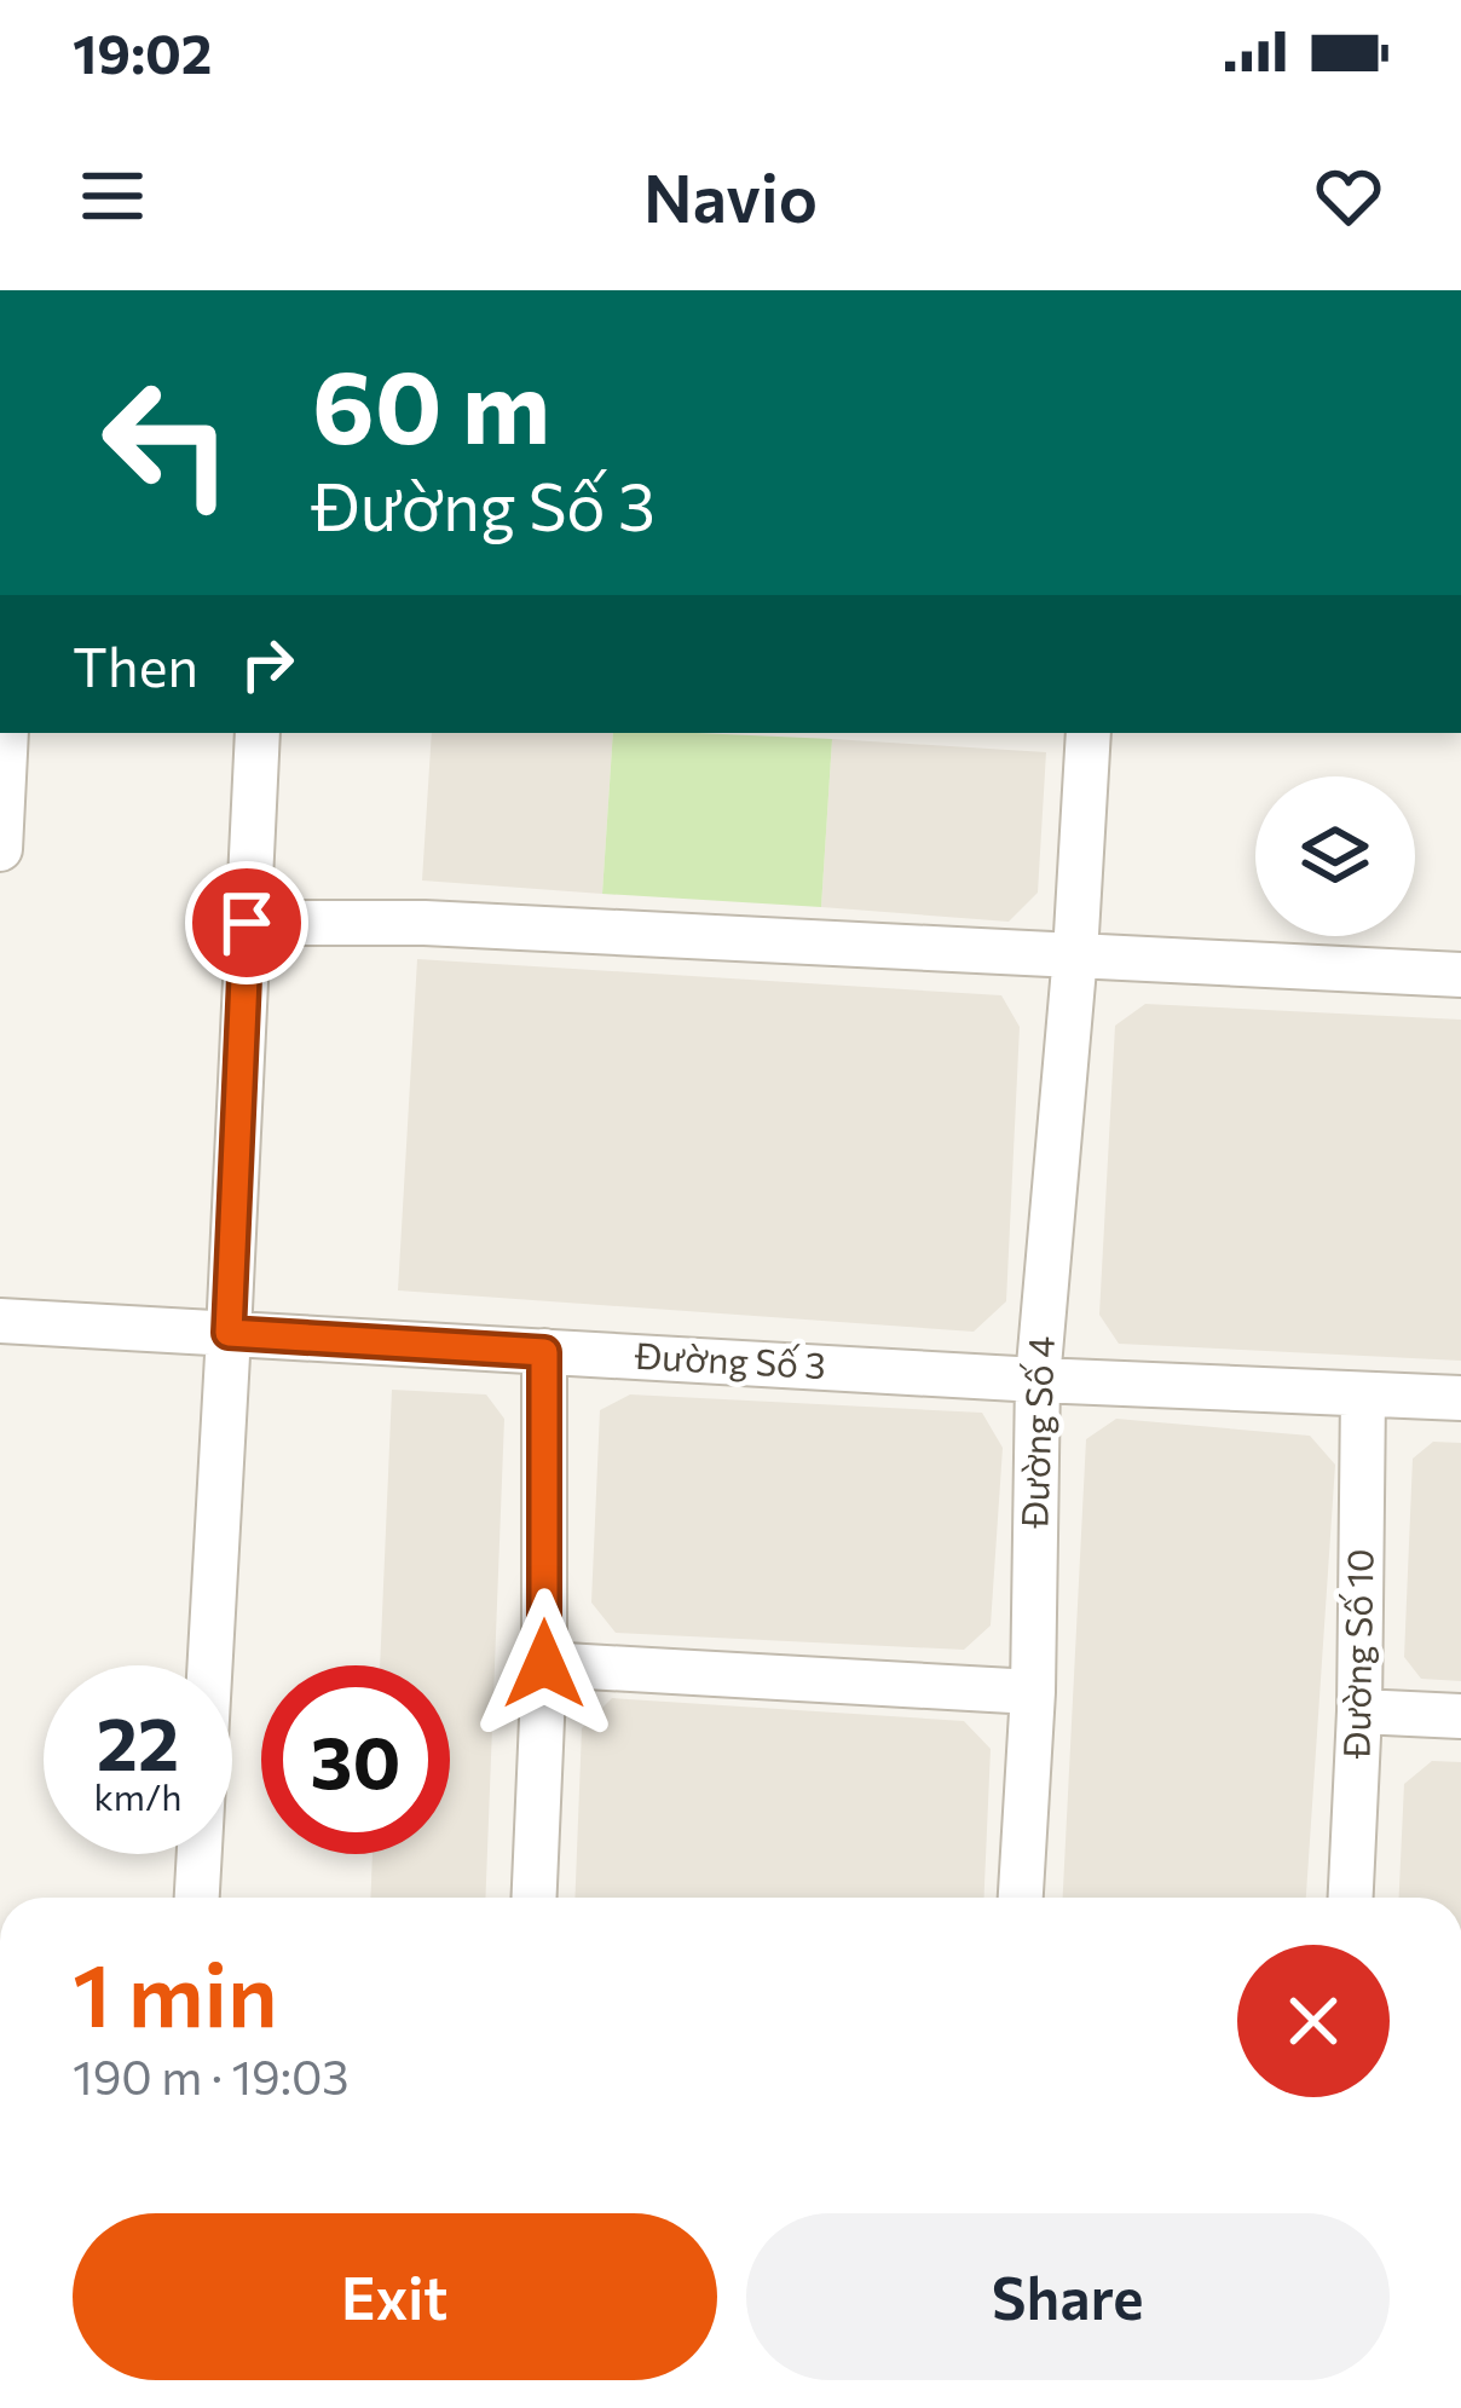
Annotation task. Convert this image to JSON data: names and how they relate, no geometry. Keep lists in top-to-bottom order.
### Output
{
  "streets": {
    "street": ["Đường Số 3", "Đường Số 4", "Đường Số 10"]
  },
  "crossings": [
    ["Đường Số 3", "Đường Số 4"],
    ["Đường Số 3", "Đường Số 10"]
  ],
  "page": {
    "status": "19:02",
    "header": "Navio",
    "turn": ["60 m", "Đường Số 3"],
    "then": "Then",
    "speed": "22 km/h",
    "limit": "30",
    "heading": ["1 min", "190 m · 19:03"],
    "buttons": ["Exit", "Share"]
  }
}
